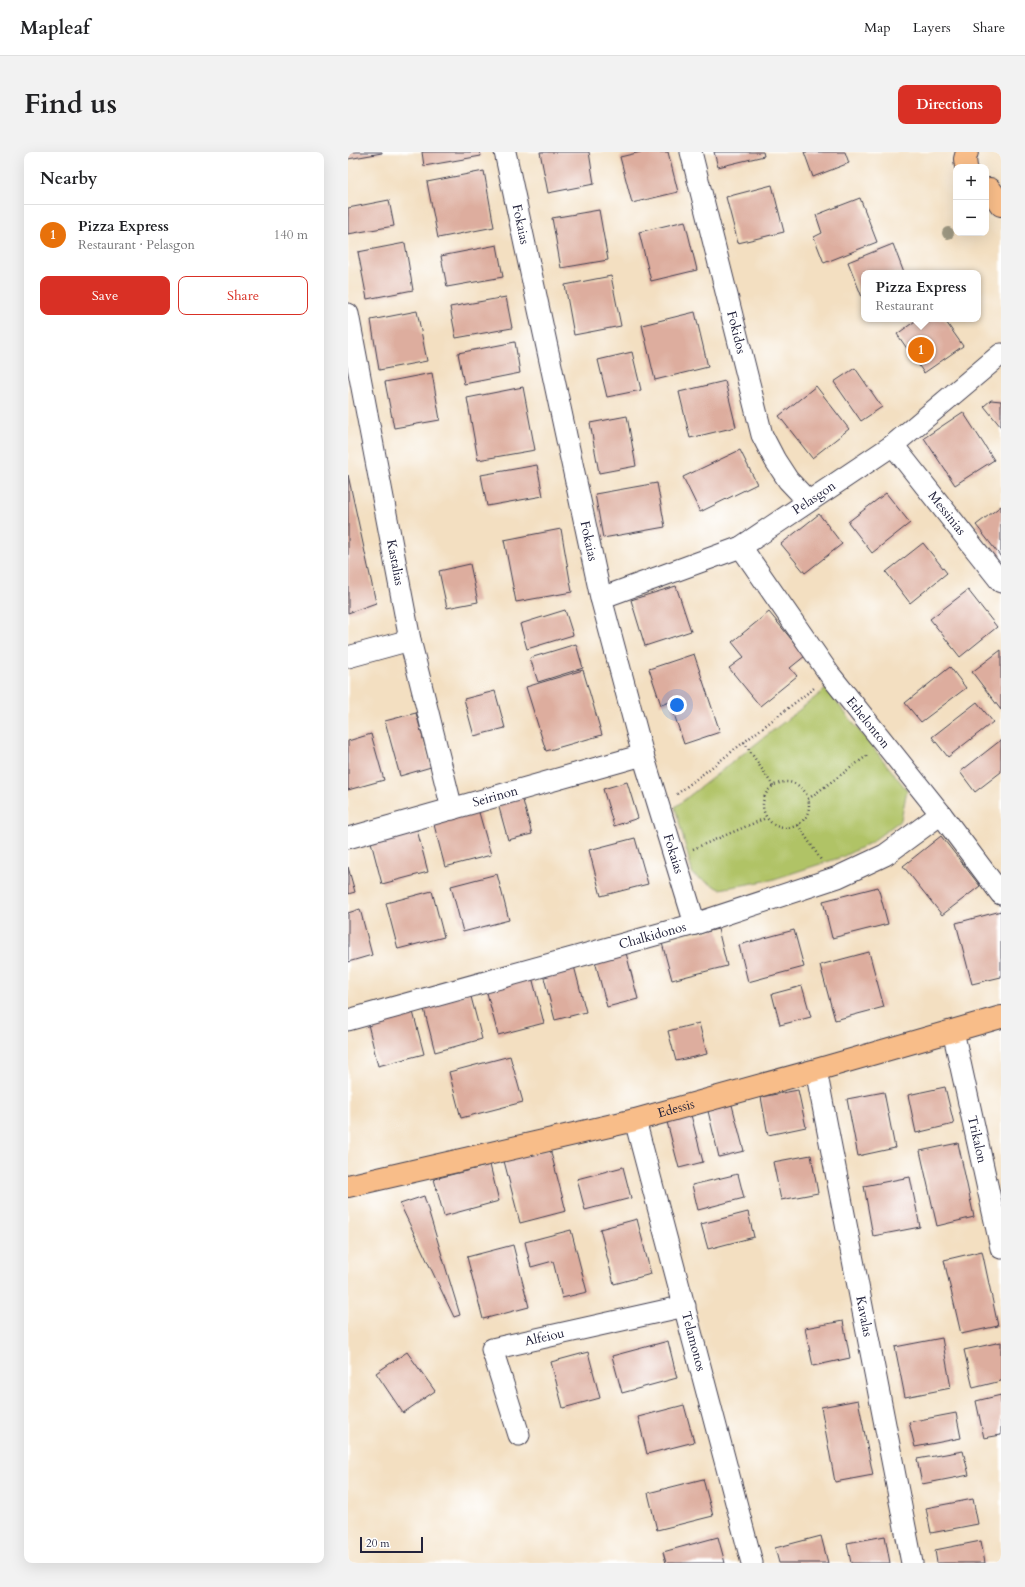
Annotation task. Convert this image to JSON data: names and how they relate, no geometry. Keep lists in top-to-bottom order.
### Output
{
  "streets": {
    "main road": ["Edessis"],
    "street": [
      "Fokaias",
      "Fokidos",
      "Pelasgon",
      "Messinias",
      "Kastalias",
      "Ethelonton",
      "Seirinon",
      "Chalkidonos",
      "Trikalon",
      "Kavalas",
      "Alfeiou",
      "Telamonos"
    ]
  },
  "crossings": [
    ["Fokaias", "Pelasgon"],
    ["Fokaias", "Seirinon"],
    ["Fokaias", "Chalkidonos"],
    ["Fokidos", "Pelasgon"],
    ["Pelasgon", "Messinias"],
    ["Pelasgon", "Ethelonton"],
    ["Kastalias", "Seirinon"],
    ["Ethelonton", "Chalkidonos"],
    ["Edessis", "Trikalon"],
    ["Edessis", "Kavalas"],
    ["Edessis", "Telamonos"],
    ["Alfeiou", "Telamonos"]
  ],
  "scale_bar": "20 m",
  "page": {
    "header": "Mapleaf",
    "nav": ["Map", "Layers", "Share"],
    "title": "Find us",
    "buttons": [
      "Directions",
      ["Save", "Share"]
    ],
    "heading": "Nearby",
    "map_buttons": ["+", "−"],
    "list": [
      {
        "mark": "1",
        "name": "Pizza Express",
        "note": "Restaurant · Pelasgon",
        "value": "140 m"
      }
    ],
    "popup": ["Pizza Express", "Restaurant"],
    "pins": "1",
    "scale": "20 m"
  }
}
